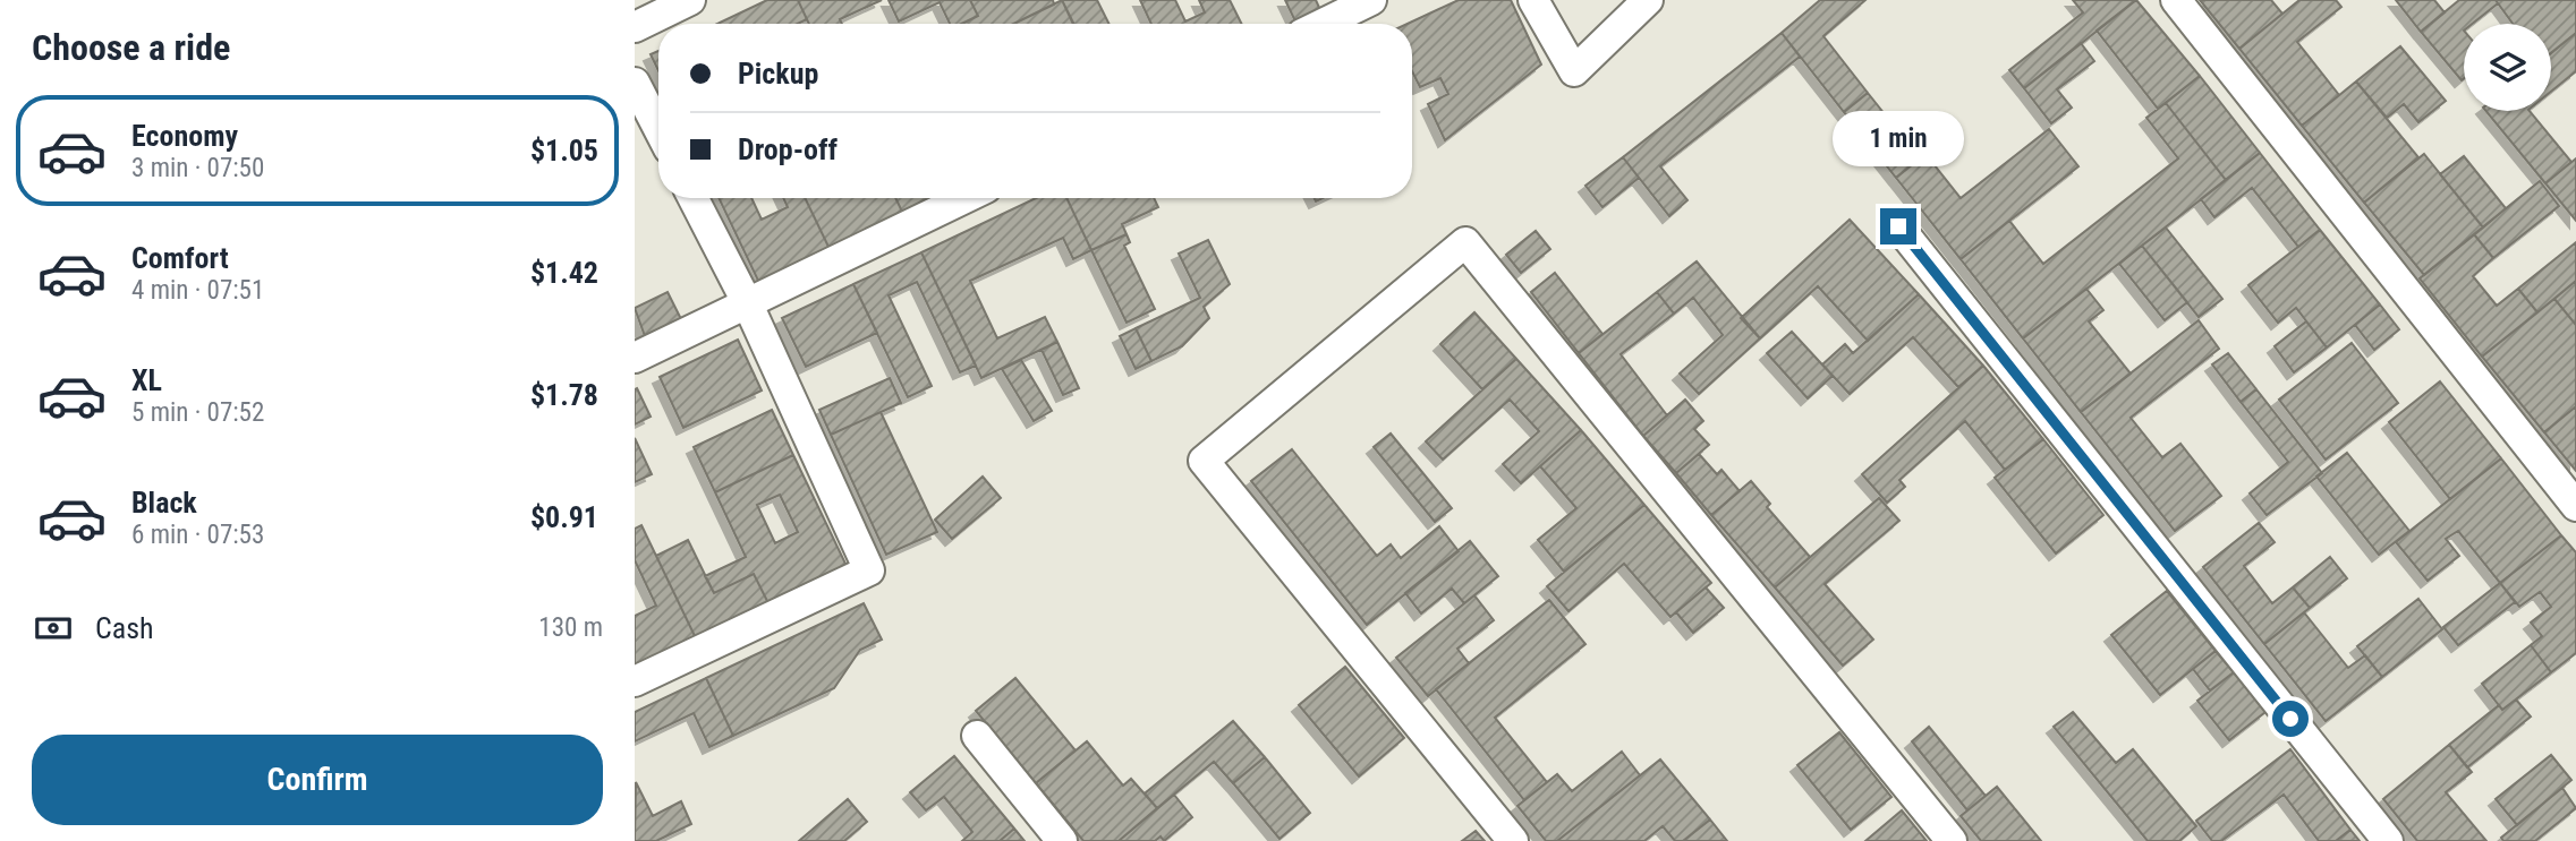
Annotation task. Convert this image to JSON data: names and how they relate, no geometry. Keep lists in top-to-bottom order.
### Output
{
  "page": {
    "heading": "Choose a ride",
    "banner": ["Pickup", "Drop-off"],
    "list": [
      {
        "name": "Economy",
        "note": "3 min · 07:50",
        "value": "$1.05"
      },
      {
        "name": "Comfort",
        "note": "4 min · 07:51",
        "value": "$1.42"
      },
      {
        "name": "XL",
        "note": "5 min · 07:52",
        "value": "$1.78"
      },
      {
        "name": "Black",
        "note": "6 min · 07:53",
        "value": "$0.91"
      }
    ],
    "bubble": "1 min",
    "pay": ["Cash", "130 m"],
    "buttons": "Confirm"
  }
}
